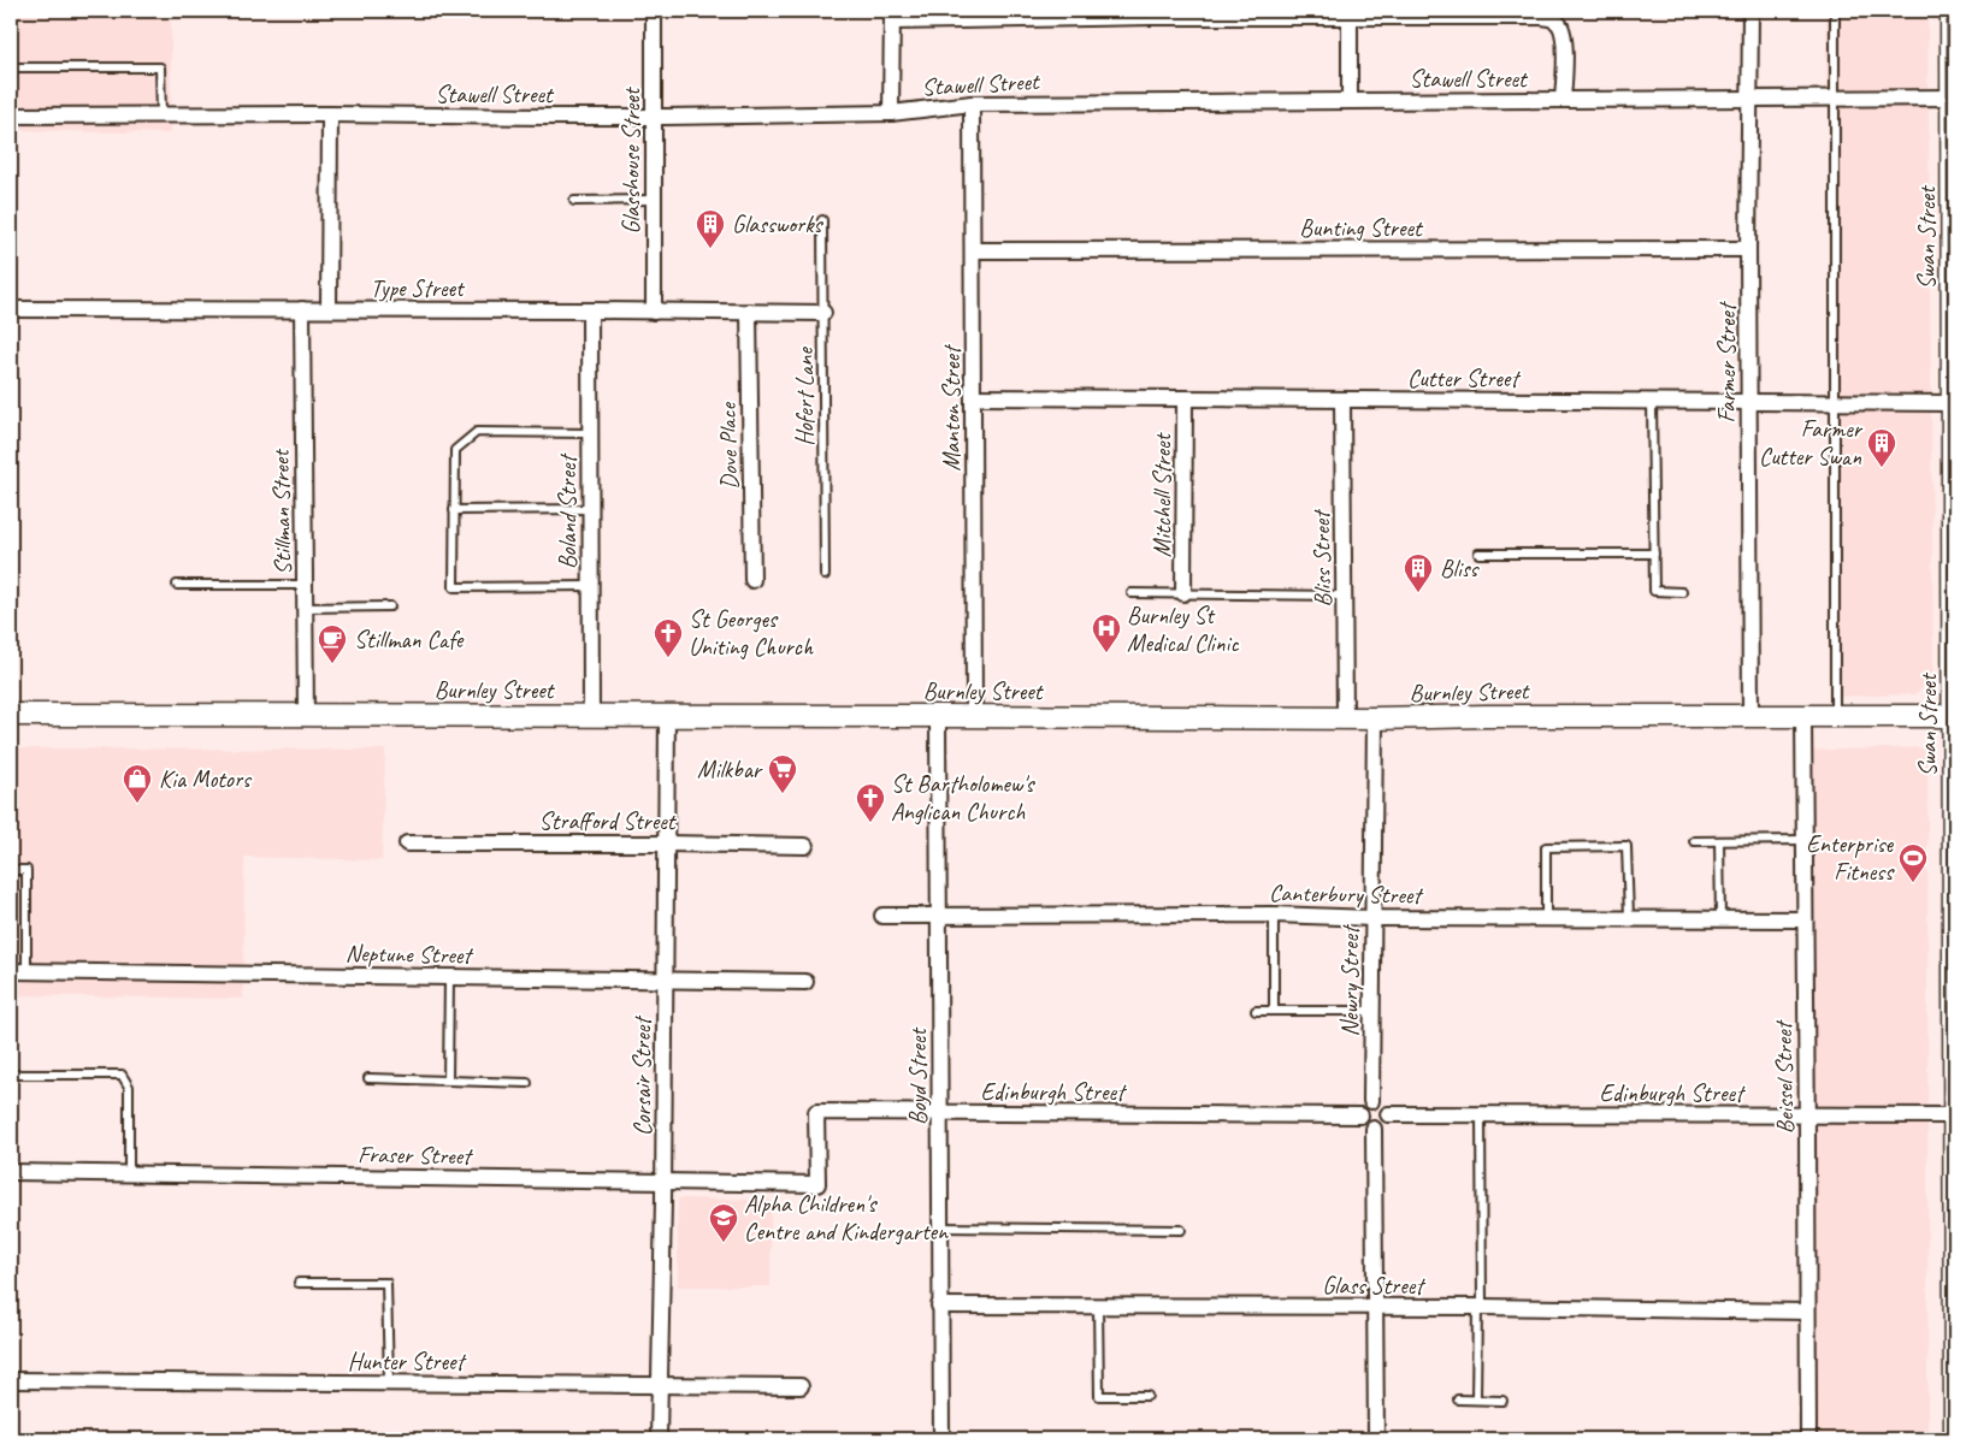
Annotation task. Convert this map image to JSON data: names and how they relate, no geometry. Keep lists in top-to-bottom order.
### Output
{
  "streets": {
    "main road": ["Swan Street", "Burnley Street"],
    "street": [
      "Stawell Street",
      "Glasshouse Street",
      "Bunting Street",
      "Type Street",
      "Farmer Street",
      "Cutter Street",
      "Manton Street",
      "Dove Place",
      "Mitchell Street",
      "Stillman Street",
      "Boland Street",
      "Bliss Street",
      "Strafford Street",
      "Canterbury Street",
      "Neptune Street",
      "Newry Street",
      "Corsair Street",
      "Boyd Street",
      "Beissel Street",
      "Edinburgh Street",
      "Fraser Street",
      "Glass Street",
      "Hunter Street"
    ],
    "lane": ["Hofert Lane"]
  },
  "crossings": [
    ["Stawell Street", "Glasshouse Street"],
    ["Stawell Street", "Swan Street"],
    ["Stawell Street", "Farmer Street"],
    ["Stawell Street", "Manton Street"],
    ["Glasshouse Street", "Type Street"],
    ["Bunting Street", "Farmer Street"],
    ["Bunting Street", "Manton Street"],
    ["Swan Street", "Cutter Street"],
    ["Swan Street", "Burnley Street"],
    ["Swan Street", "Edinburgh Street"],
    ["Type Street", "Hofert Lane"],
    ["Type Street", "Dove Place"],
    ["Type Street", "Stillman Street"],
    ["Type Street", "Boland Street"],
    ["Farmer Street", "Cutter Street"],
    ["Farmer Street", "Burnley Street"],
    ["Cutter Street", "Manton Street"],
    ["Cutter Street", "Mitchell Street"],
    ["Cutter Street", "Bliss Street"],
    ["Manton Street", "Burnley Street"],
    ["Stillman Street", "Burnley Street"],
    ["Boland Street", "Burnley Street"],
    ["Bliss Street", "Burnley Street"],
    ["Burnley Street", "Newry Street"],
    ["Burnley Street", "Corsair Street"],
    ["Burnley Street", "Boyd Street"],
    ["Burnley Street", "Beissel Street"],
    ["Strafford Street", "Corsair Street"],
    ["Canterbury Street", "Newry Street"],
    ["Canterbury Street", "Boyd Street"],
    ["Canterbury Street", "Beissel Street"],
    ["Neptune Street", "Corsair Street"],
    ["Newry Street", "Edinburgh Street"],
    ["Corsair Street", "Fraser Street"],
    ["Corsair Street", "Hunter Street"],
    ["Boyd Street", "Edinburgh Street"],
    ["Boyd Street", "Glass Street"],
    ["Beissel Street", "Edinburgh Street"],
    ["Beissel Street", "Glass Street"],
    ["Edinburgh Street", "Fraser Street"]
  ],
  "places": {
    "building": ["Glassworks", "Farmer Cutter Swan", "Bliss"],
    "hospital": ["Burnley St Medical Clinic"],
    "church": ["St Georges Uniting Church", "St Bartholomew's Anglican Church"],
    "cafe": ["Stillman Cafe"],
    "supermarket": ["Milkbar"],
    "shop": ["Kia Motors"],
    "sports": ["Enterprise Fitness"],
    "school or university": ["Alpha Children's Centre and Kindergarten"]
  }
}
